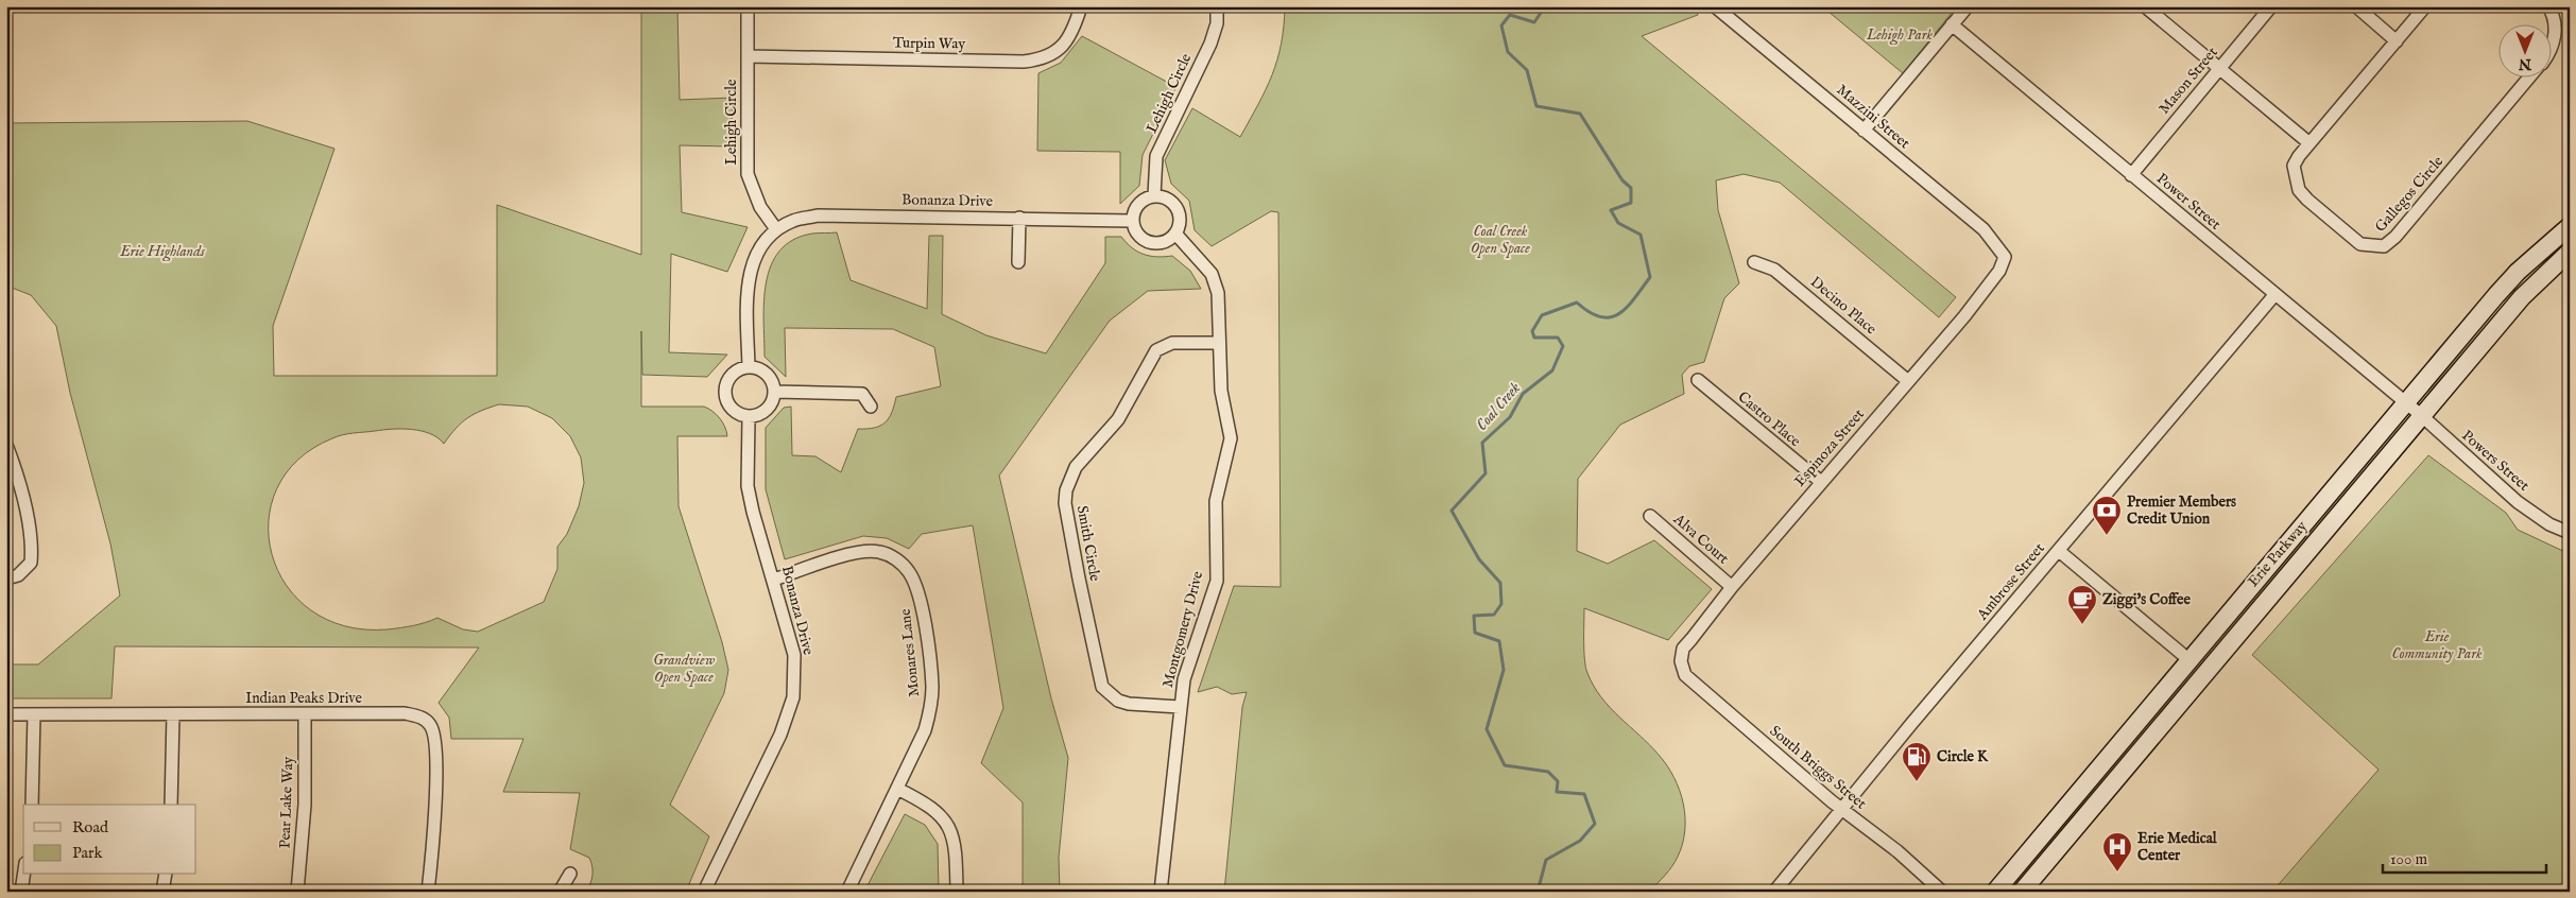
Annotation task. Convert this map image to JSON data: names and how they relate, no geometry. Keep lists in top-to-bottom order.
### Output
{
  "streets": {
    "main road": ["Erie Parkway"],
    "street": [
      "Turpin Way",
      "Mason Street",
      "Lehigh Circle",
      "Mazzini Street",
      "Gallegos Circle",
      "Bonanza Drive",
      "Power Street",
      "Decino Place",
      "Castro Place",
      "Espinoza Street",
      "Powers Street",
      "Alva Court",
      "Smith Circle",
      "Ambrose Street",
      "Montgomery Drive",
      "Monares Lane",
      "Indian Peaks Drive",
      "South Briggs Street",
      "Pear Lake Way"
    ]
  },
  "crossings": [
    ["Turpin Way", "Lehigh Circle"],
    ["Mason Street", "Power Street"],
    ["Lehigh Circle", "Bonanza Drive"],
    ["Lehigh Circle", "Montgomery Drive"],
    ["Mazzini Street", "Espinoza Street"],
    ["Bonanza Drive", "Monares Lane"],
    ["Power Street", "Powers Street"],
    ["Power Street", "Erie Parkway"],
    ["Power Street", "Ambrose Street"],
    ["Decino Place", "Espinoza Street"],
    ["Castro Place", "Espinoza Street"],
    ["Espinoza Street", "Alva Court"],
    ["Espinoza Street", "South Briggs Street"],
    ["Powers Street", "Erie Parkway"],
    ["Smith Circle", "Montgomery Drive"],
    ["Ambrose Street", "South Briggs Street"],
    ["Indian Peaks Drive", "Pear Lake Way"]
  ],
  "water": ["Coal Creek"],
  "parks": [
    "Lehigh Park",
    "Coal Creek Open Space",
    "Erie Highlands",
    "Erie Community Park",
    "Grandview Open Space"
  ],
  "places": {
    "bank": ["Premier Members Credit Union"],
    "cafe": ["Ziggi's Coffee"],
    "fuel station": ["Circle K"],
    "hospital": ["Erie Medical Center"]
  },
  "legend": ["Road", "Park"],
  "scale_bar": "100 m",
  "north": "bottom"
}
